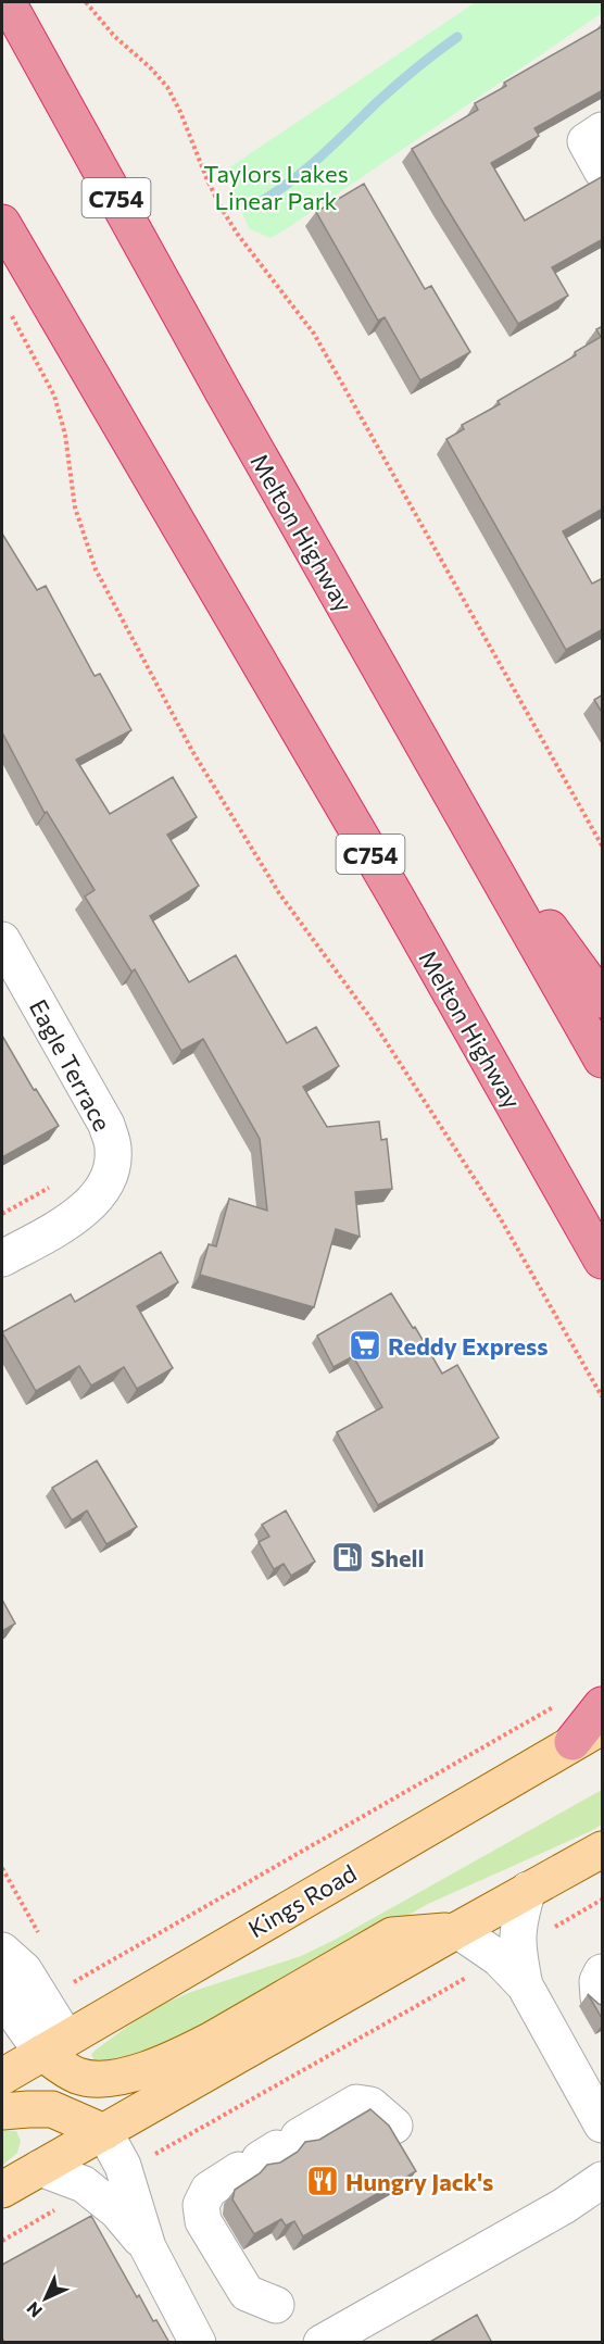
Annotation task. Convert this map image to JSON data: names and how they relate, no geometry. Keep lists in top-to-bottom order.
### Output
{
  "streets": {
    "highway": ["C754", "Melton Highway"],
    "main road": ["Kings Road"],
    "street": ["Eagle Terrace"]
  },
  "parks": ["Taylors Lakes Linear Park"],
  "places": {
    "supermarket": ["Reddy Express"],
    "fuel station": ["Shell"],
    "restaurant": ["Hungry Jack's"]
  },
  "north": "bottom left"
}
